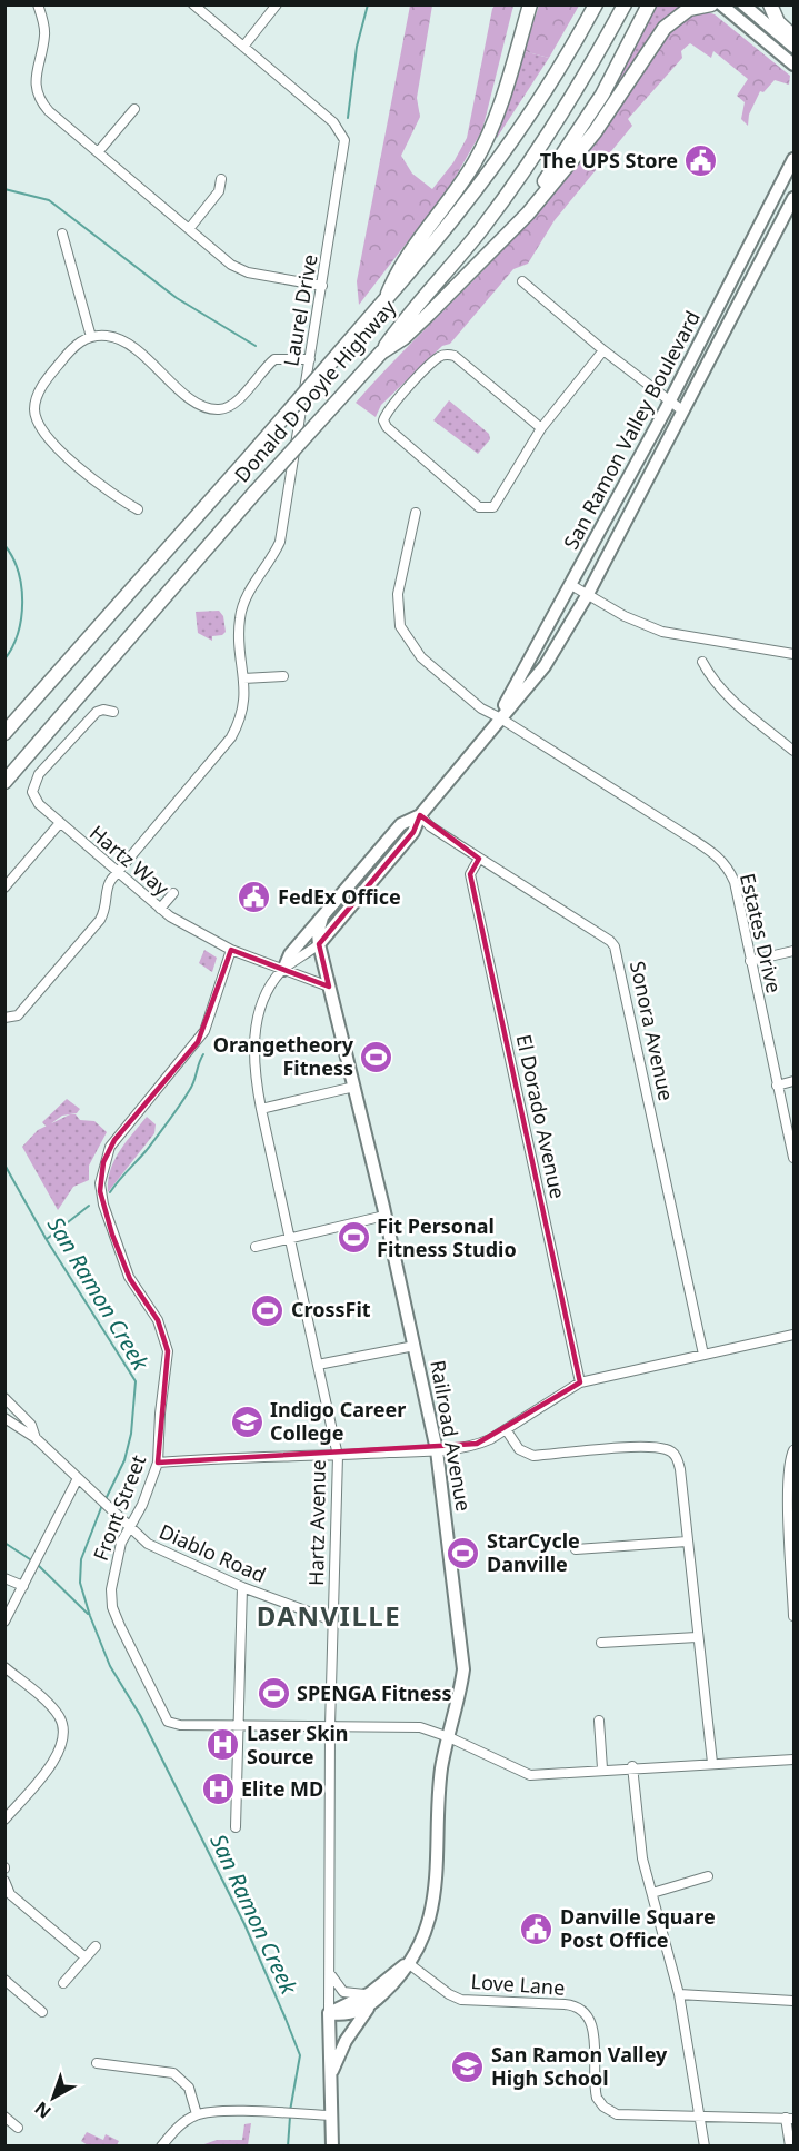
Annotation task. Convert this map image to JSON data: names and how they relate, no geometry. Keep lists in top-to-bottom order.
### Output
{
  "streets": {
    "highway": ["Donald D Doyle Highway"],
    "main road": ["San Ramon Valley Boulevard", "Railroad Avenue"],
    "street": [
      "Laurel Drive",
      "Hartz Way",
      "Estates Drive",
      "Sonora Avenue",
      "El Dorado Avenue",
      "Front Street",
      "Hartz Avenue",
      "Diablo Road",
      "Love Lane"
    ]
  },
  "crossings": [
    ["Laurel Drive", "Hartz Way"],
    ["San Ramon Valley Boulevard", "Hartz Way"],
    ["San Ramon Valley Boulevard", "Estates Drive"],
    ["San Ramon Valley Boulevard", "Sonora Avenue"],
    ["San Ramon Valley Boulevard", "Railroad Avenue"],
    ["San Ramon Valley Boulevard", "Hartz Avenue"],
    ["Hartz Way", "Railroad Avenue"],
    ["Hartz Way", "Front Street"],
    ["Hartz Way", "Hartz Avenue"],
    ["Sonora Avenue", "El Dorado Avenue"],
    ["Railroad Avenue", "Hartz Avenue"],
    ["Railroad Avenue", "Love Lane"],
    ["Front Street", "Diablo Road"],
    ["Hartz Avenue", "Diablo Road"]
  ],
  "districts": ["DANVILLE"],
  "water": ["San Ramon Creek"],
  "places": {
    "public building": ["The UPS Store", "FedEx Office", "Danville Square Post Office"],
    "sports": [
      "Orangetheory Fitness",
      "Fit Personal Fitness Studio",
      "CrossFit",
      "StarCycle Danville",
      "SPENGA Fitness"
    ],
    "school or university": ["Indigo Career College", "San Ramon Valley High School"],
    "hospital": ["Laser Skin Source", "Elite MD"]
  },
  "north": "bottom left"
}
